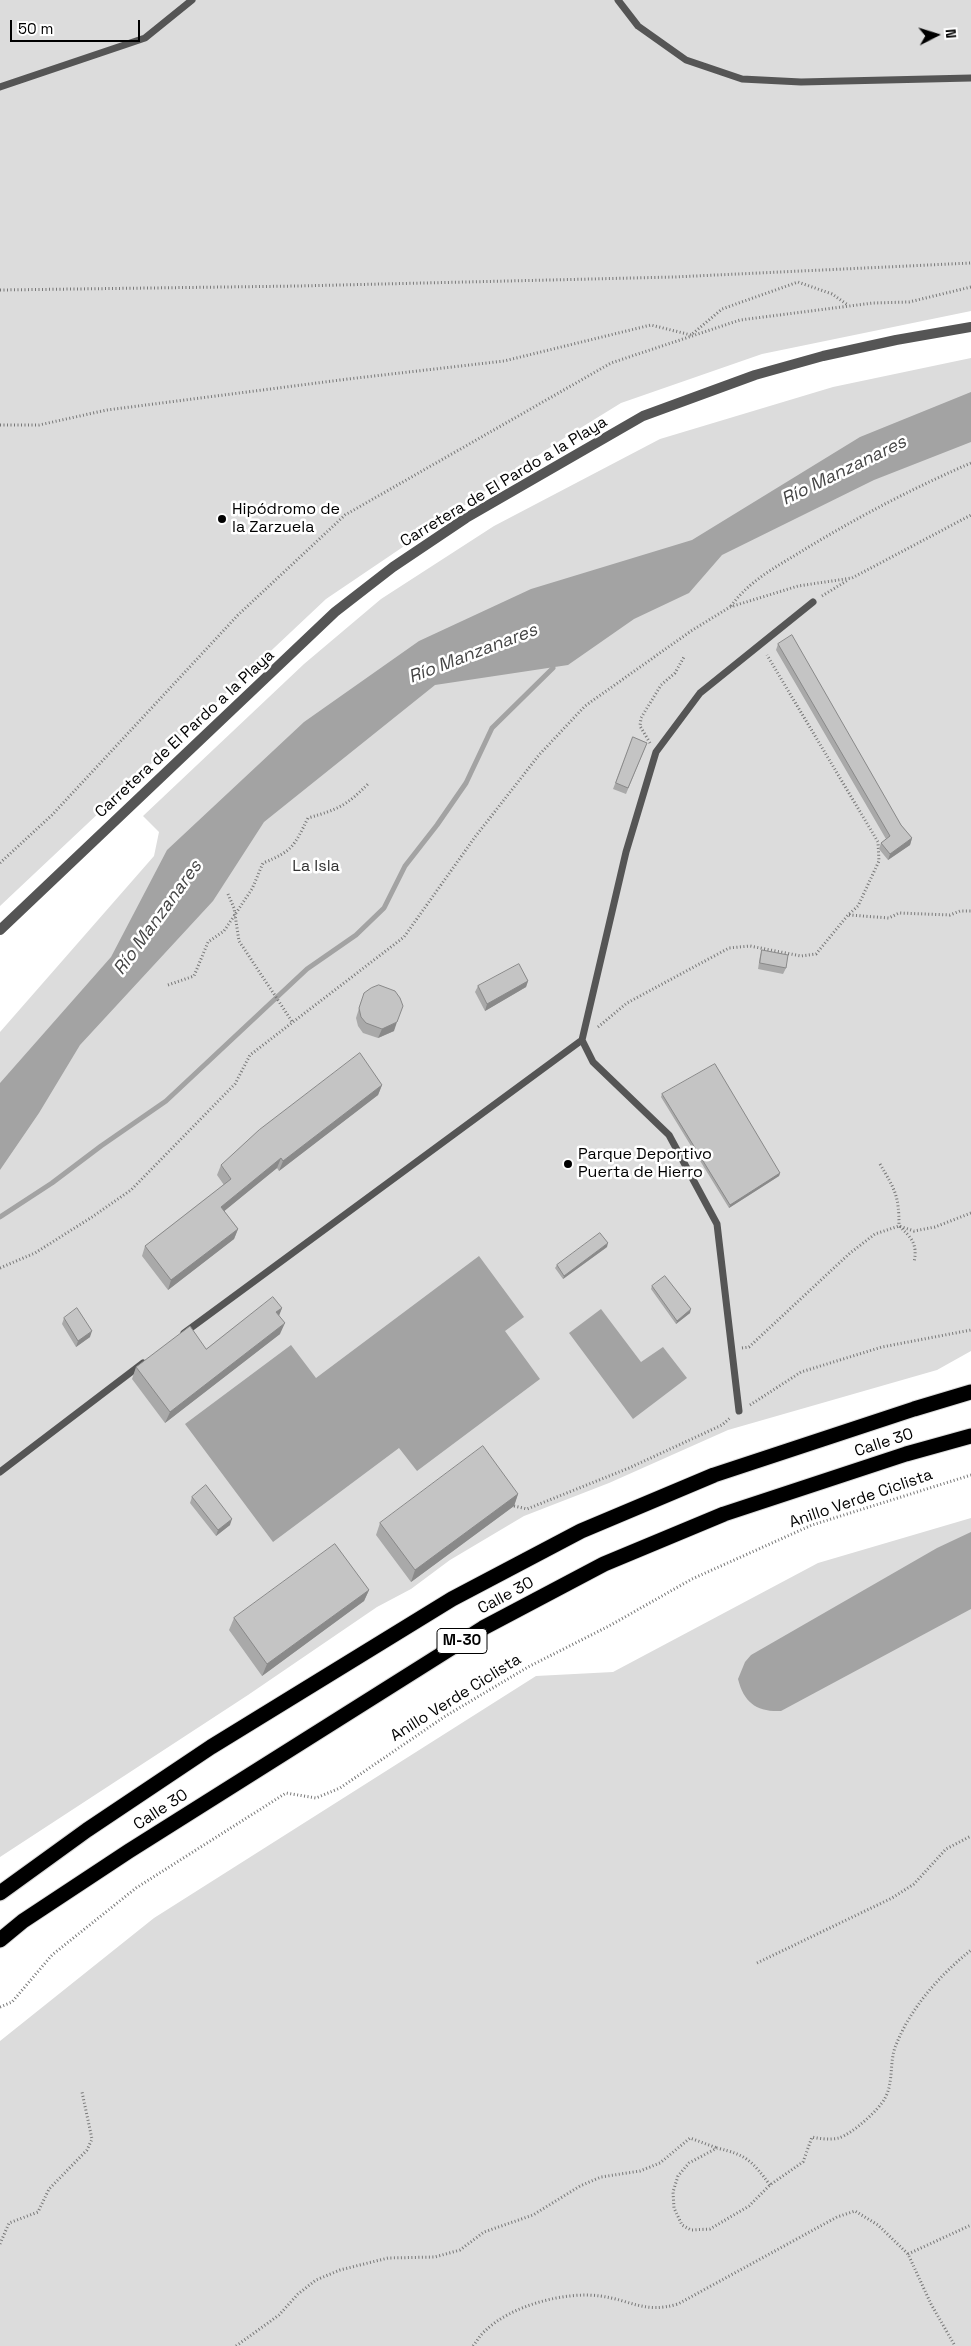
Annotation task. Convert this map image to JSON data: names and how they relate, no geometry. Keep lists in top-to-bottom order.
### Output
{
  "streets": {
    "highway": ["Calle 30", "M-30"],
    "street": ["Carretera de El Pardo a la Playa"],
    "path": ["Anillo Verde Ciclista"]
  },
  "water": ["Río Manzanares"],
  "parks": ["La Isla"],
  "places": ["Hipódromo de la Zarzuela", "Parque Deportivo Puerta de Hierro"],
  "scale_bar": "50 m",
  "north": "right"
}
